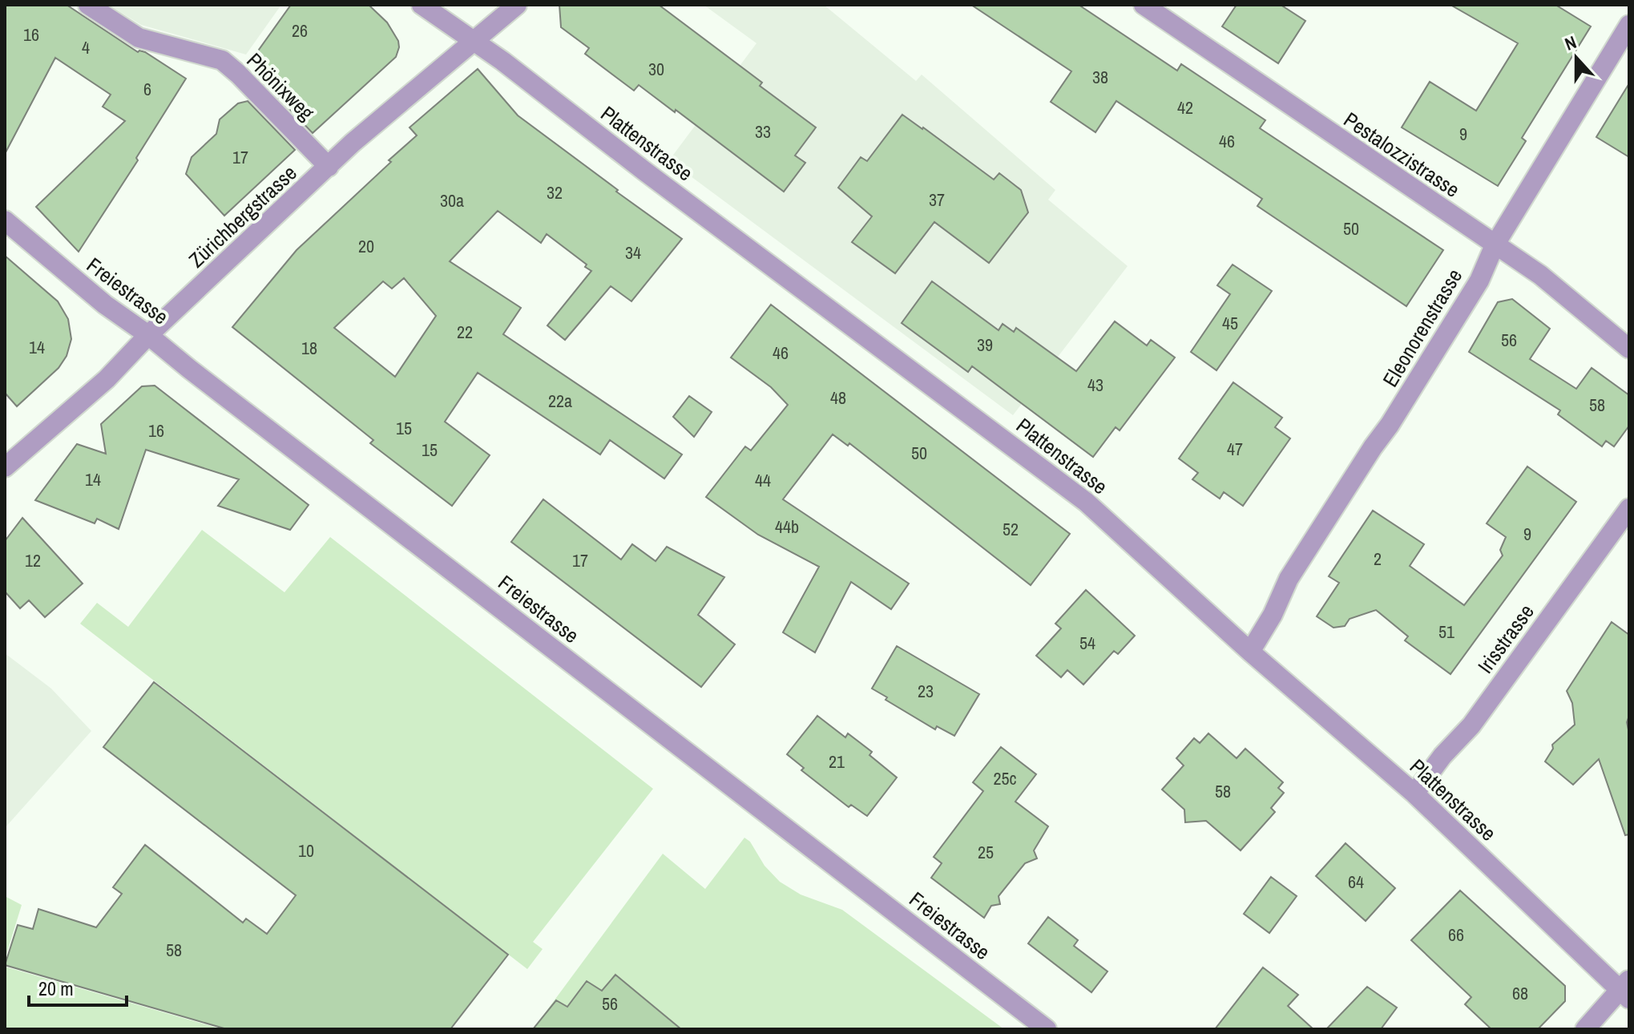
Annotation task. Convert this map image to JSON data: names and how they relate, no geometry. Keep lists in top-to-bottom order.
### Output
{
  "streets": {
    "street": [
      "Phönixweg",
      "Plattenstrasse",
      "Pestalozzistrasse",
      "Zürichbergstrasse",
      "Freiestrasse",
      "Eleonorenstrasse",
      "Irisstrasse"
    ]
  },
  "crossings": [
    ["Phönixweg", "Zürichbergstrasse"],
    ["Plattenstrasse", "Zürichbergstrasse"],
    ["Plattenstrasse", "Eleonorenstrasse"],
    ["Plattenstrasse", "Irisstrasse"],
    ["Pestalozzistrasse", "Eleonorenstrasse"],
    ["Zürichbergstrasse", "Freiestrasse"]
  ],
  "house_numbers": [
    "26",
    "16",
    "4",
    "30",
    "38",
    "6",
    "42",
    "33",
    "9",
    "46",
    "17",
    "32",
    "37",
    "30a",
    "50",
    "20",
    "34",
    "45",
    "22",
    "56",
    "39",
    "14",
    "18",
    "46",
    "43",
    "48",
    "22a",
    "58",
    "15",
    "16",
    "47",
    "15",
    "50",
    "14",
    "44",
    "44b",
    "52",
    "9",
    "2",
    "12",
    "17",
    "51",
    "54",
    "23",
    "21",
    "25c",
    "58",
    "10",
    "25",
    "64",
    "66",
    "58",
    "68",
    "56"
  ],
  "scale_bar": "20 m",
  "north": "top"
}
